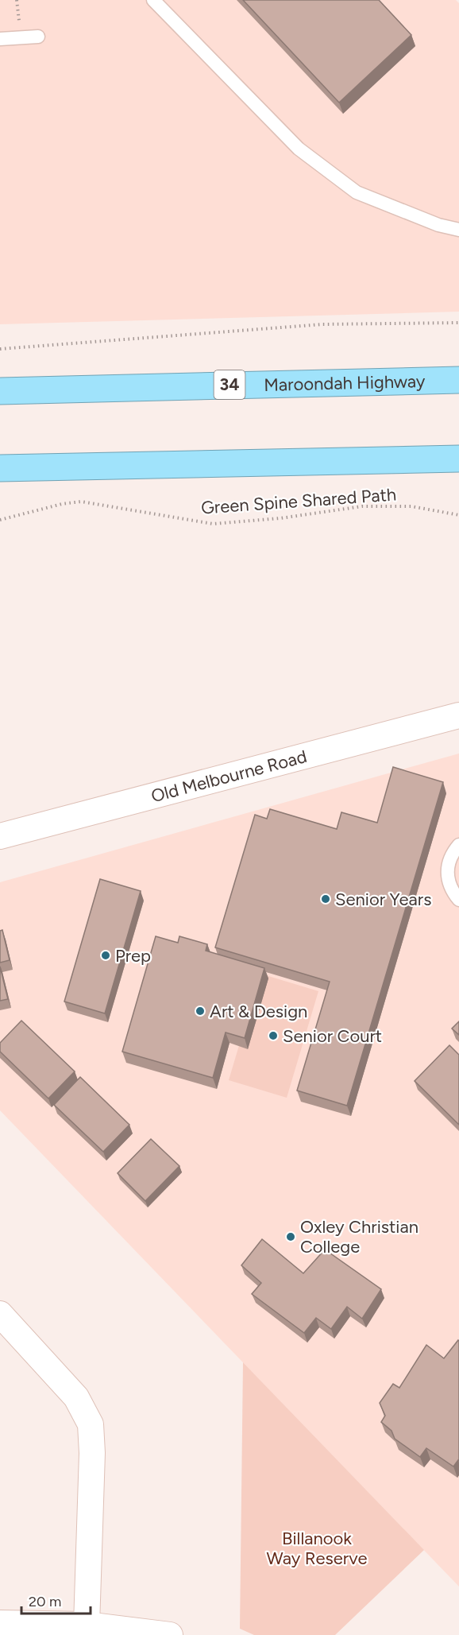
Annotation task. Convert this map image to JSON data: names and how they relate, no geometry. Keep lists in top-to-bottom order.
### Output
{
  "streets": {
    "highway": ["Maroondah Highway", "34"],
    "street": ["Old Melbourne Road"],
    "path": ["Green Spine Shared Path"]
  },
  "parks": ["Billanook Way Reserve"],
  "places": [
    "Senior Years",
    "Prep",
    "Art & Design",
    "Senior Court",
    "Oxley Christian College"
  ],
  "scale_bar": "20 m"
}
